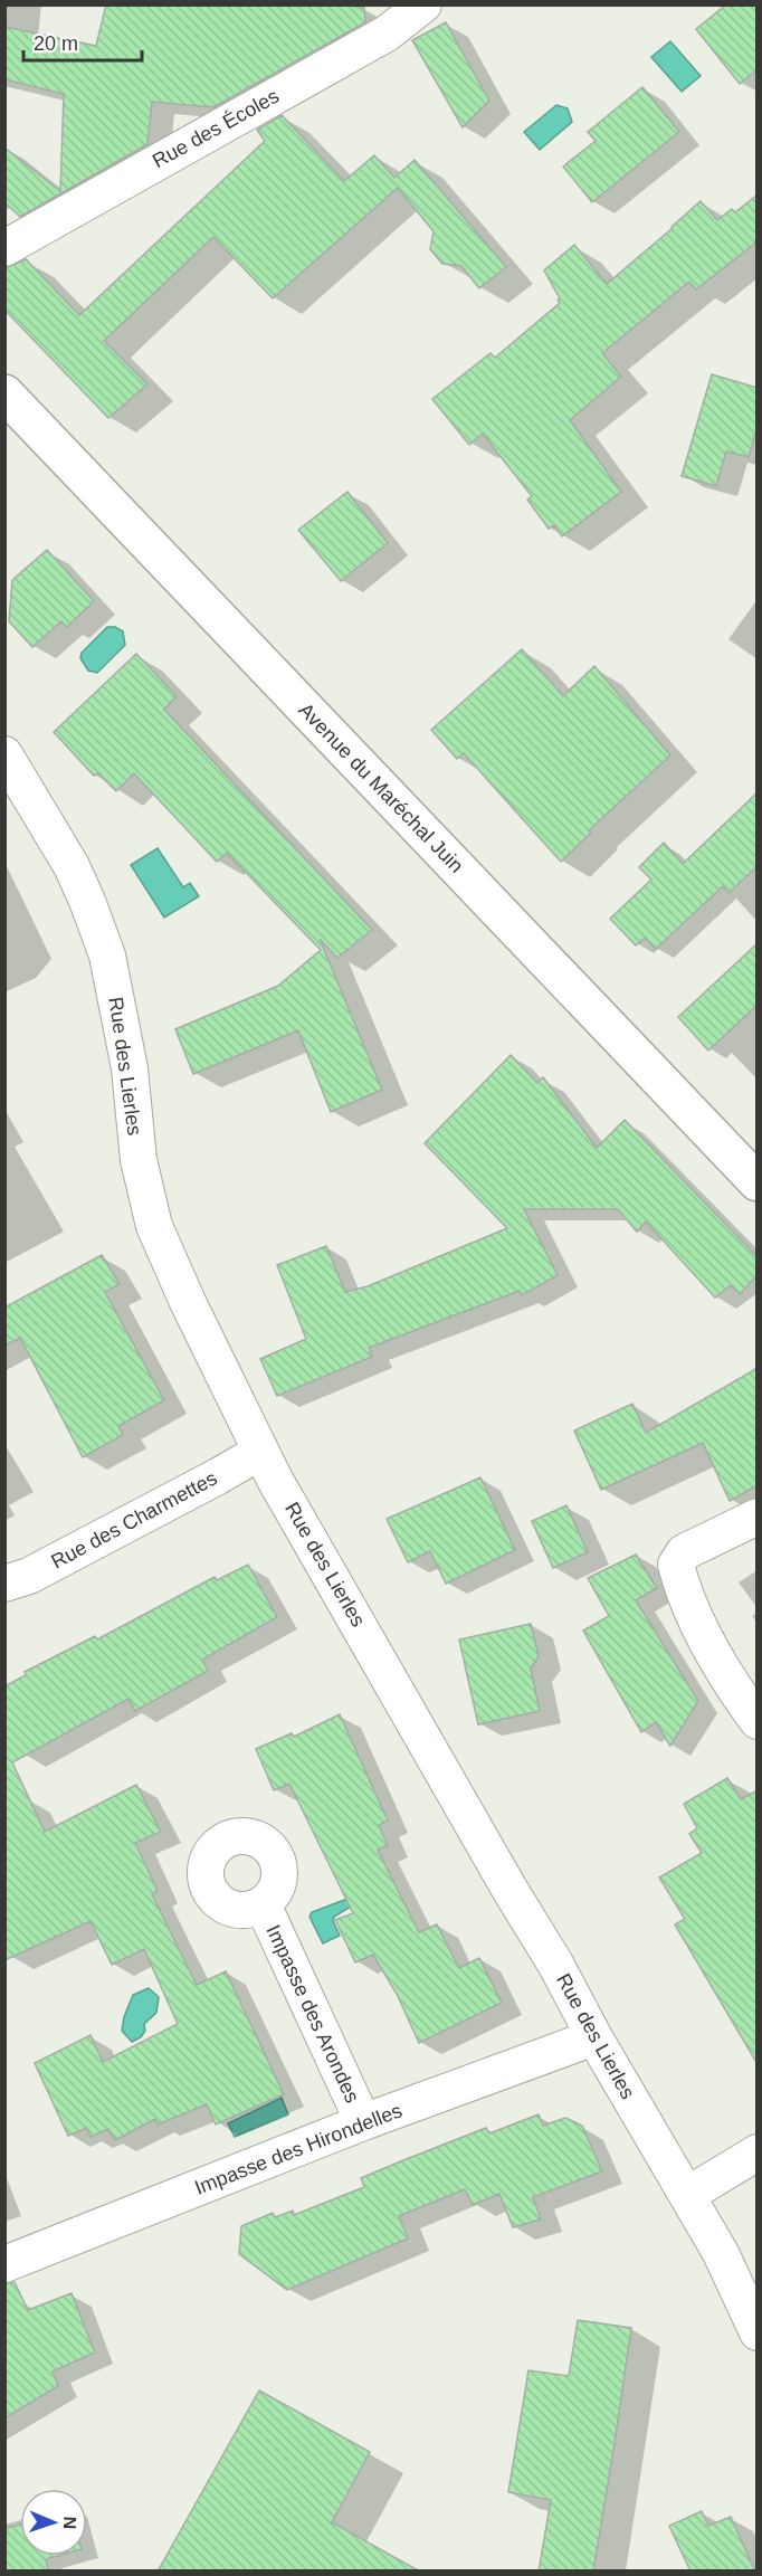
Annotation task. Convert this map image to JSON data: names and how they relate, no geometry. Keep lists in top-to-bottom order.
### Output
{
  "streets": {
    "main road": ["Avenue du Maréchal Juin"],
    "street": [
      "Rue des Écoles",
      "Rue des Lierles",
      "Rue des Charmettes",
      "Impasse des Arondes",
      "Impasse des Hirondelles"
    ]
  },
  "crossings": [
    ["Rue des Lierles", "Rue des Charmettes"],
    ["Rue des Lierles", "Impasse des Hirondelles"],
    ["Impasse des Arondes", "Impasse des Hirondelles"]
  ],
  "scale_bar": "20 m",
  "north": "right"
}
